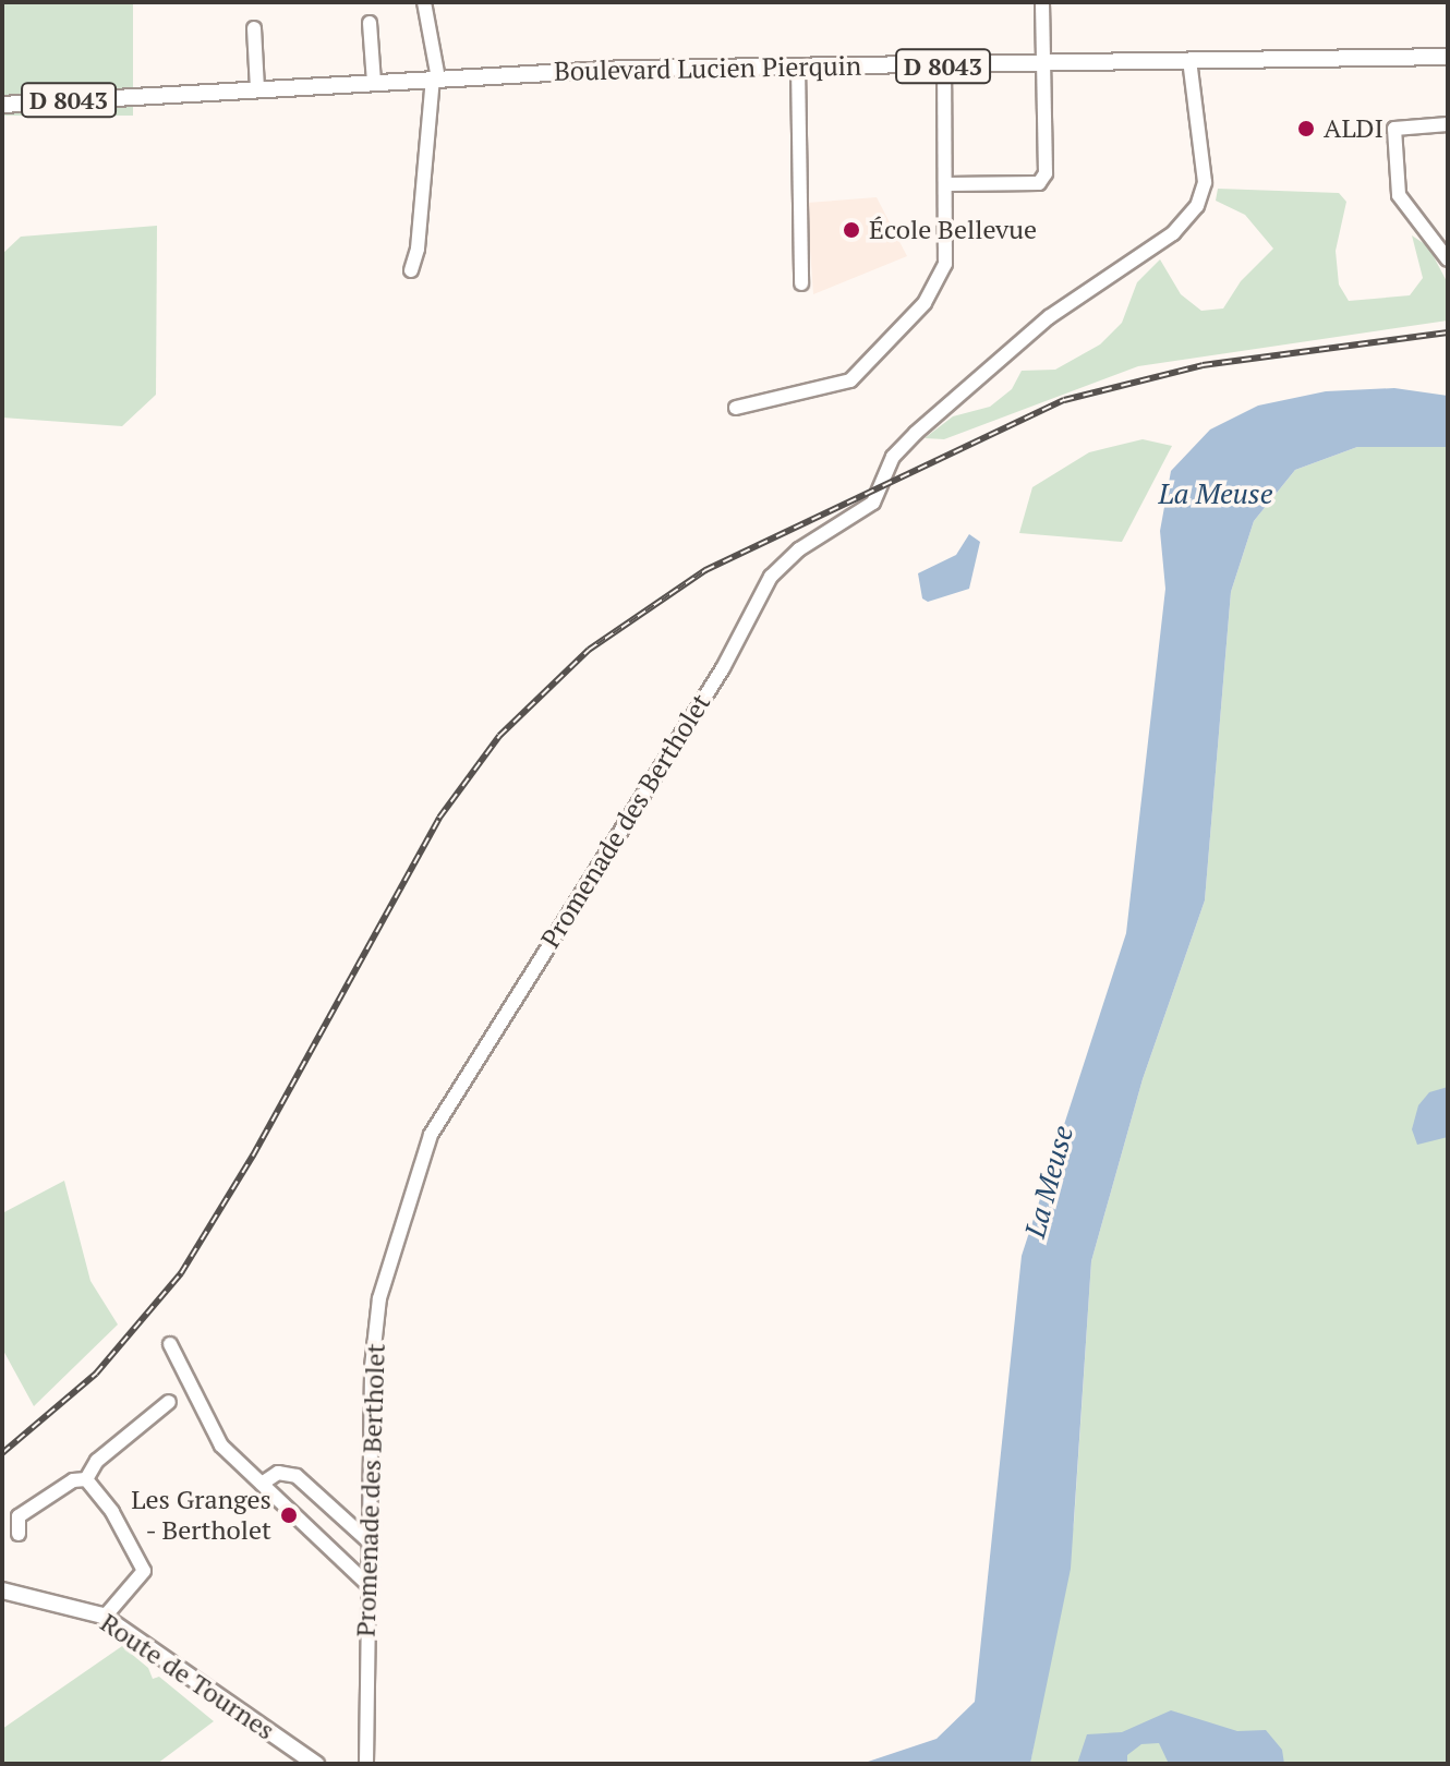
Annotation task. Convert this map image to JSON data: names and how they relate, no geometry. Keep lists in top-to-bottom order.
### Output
{
  "streets": {
    "main road": ["D 8043", "Boulevard Lucien Pierquin", "Route de Tournes"],
    "street": ["Promenade des Bertholet"]
  },
  "crossings": [
    ["D 8043", "Boulevard Lucien Pierquin"],
    ["Boulevard Lucien Pierquin", "Promenade des Bertholet"]
  ],
  "water": ["La Meuse"],
  "places": ["ALDI", "École Bellevue", "Les Granges - Bertholet"]
}
